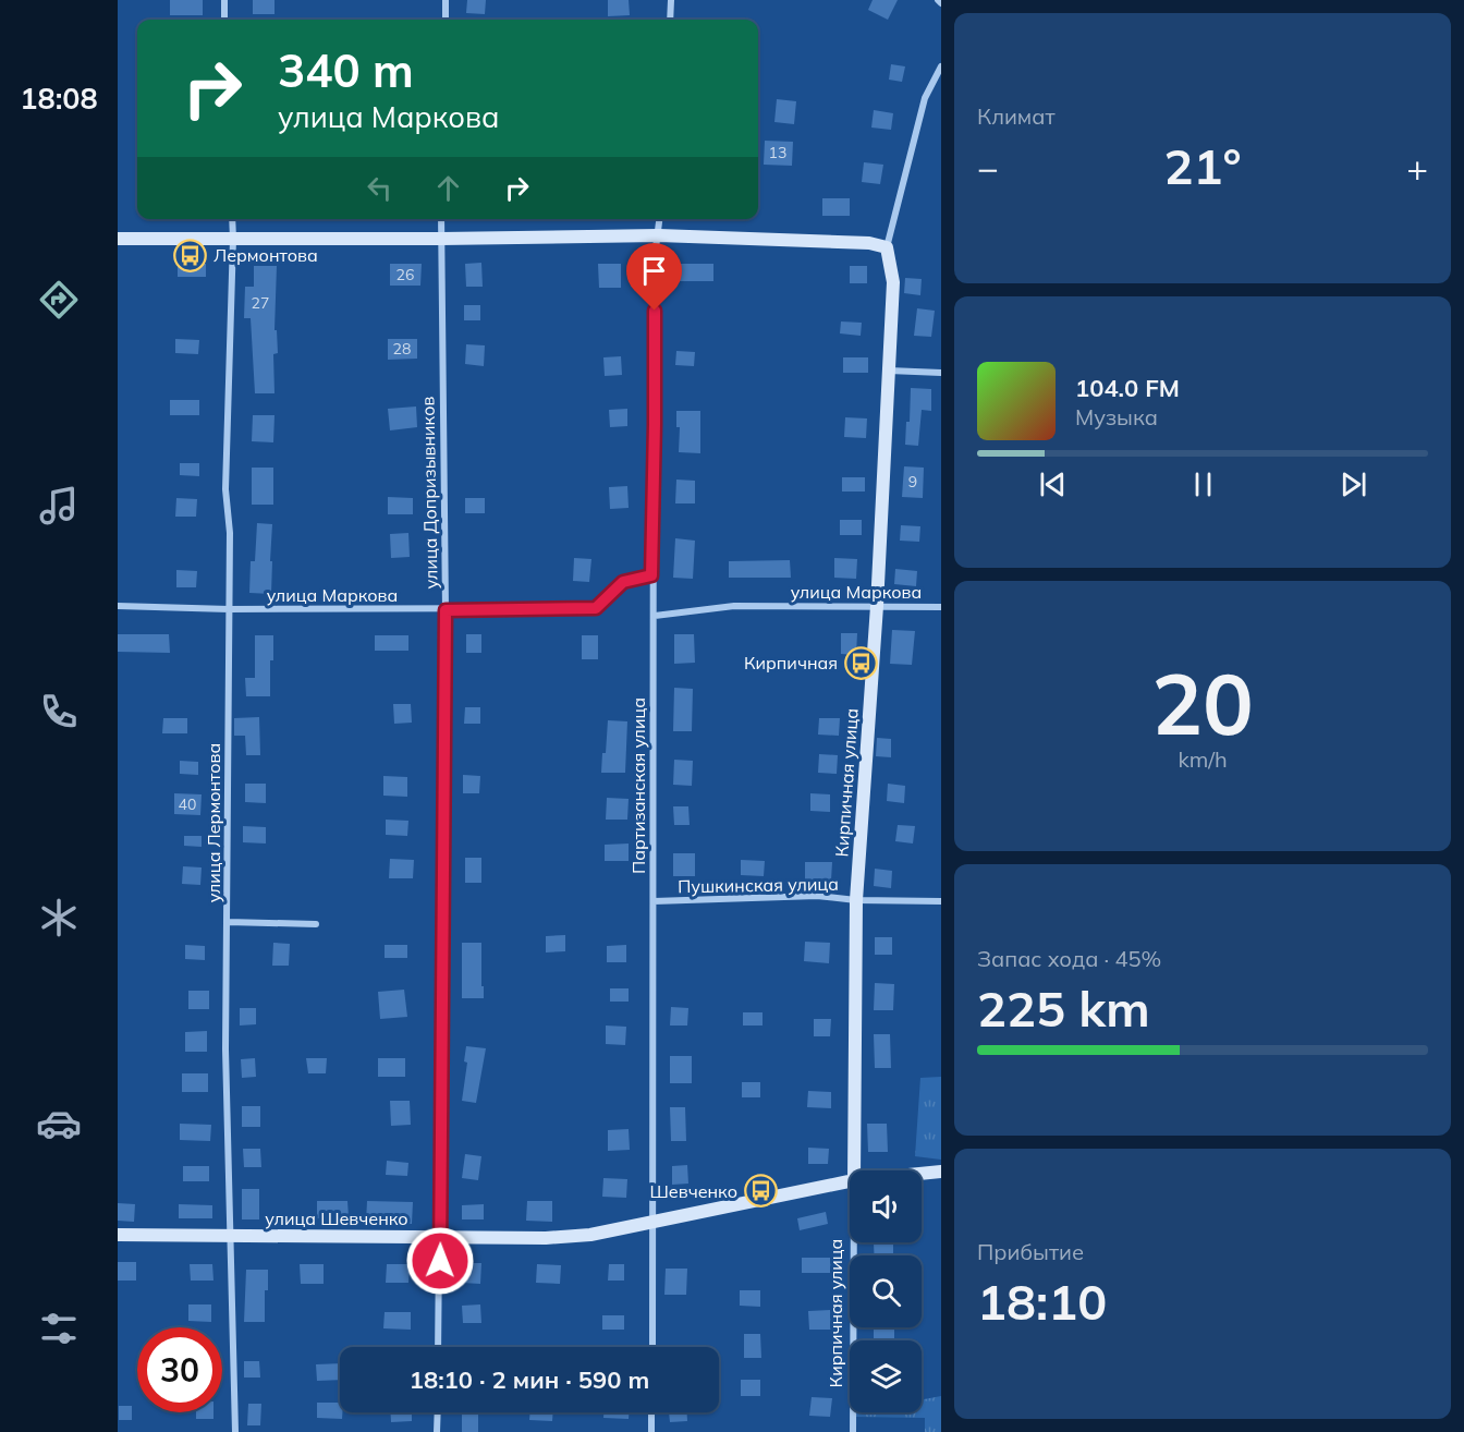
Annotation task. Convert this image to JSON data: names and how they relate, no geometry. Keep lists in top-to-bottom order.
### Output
{
  "streets": {
    "street": [
      "улица Допризывников",
      "улица Маркова",
      "Кирпичная улица",
      "Партизанская улица",
      "улица Лермонтова",
      "Пушкинская улица",
      "улица Шевченко"
    ]
  },
  "crossings": [
    ["улица Допризывников", "улица Маркова"],
    ["улица Допризывников", "улица Шевченко"],
    ["улица Маркова", "Кирпичная улица"],
    ["улица Маркова", "Партизанская улица"],
    ["улица Маркова", "улица Лермонтова"],
    ["Кирпичная улица", "Пушкинская улица"],
    ["Партизанская улица", "Пушкинская улица"],
    ["Партизанская улица", "улица Шевченко"],
    ["улица Лермонтова", "улица Шевченко"]
  ],
  "places": {
    "bus stop": ["Лермонтова", "Кирпичная", "Шевченко"]
  },
  "house_numbers": [
    "13",
    "26",
    "27",
    "28",
    "9",
    "40"
  ],
  "page": {
    "tabs": "18:08",
    "tile": [
      "Климат",
      ["20", "km/h"],
      ["Запас хода · 45%", "225 km"],
      ["Прибытие", "18:10"]
    ],
    "turn": ["340 m", "улица Маркова"],
    "heat": ["−", "21°", "+"],
    "song": ["104.0 FM", "Музыка"],
    "limit": "30",
    "trip": "18:10 · 2 мин · 590 m"
  }
}
